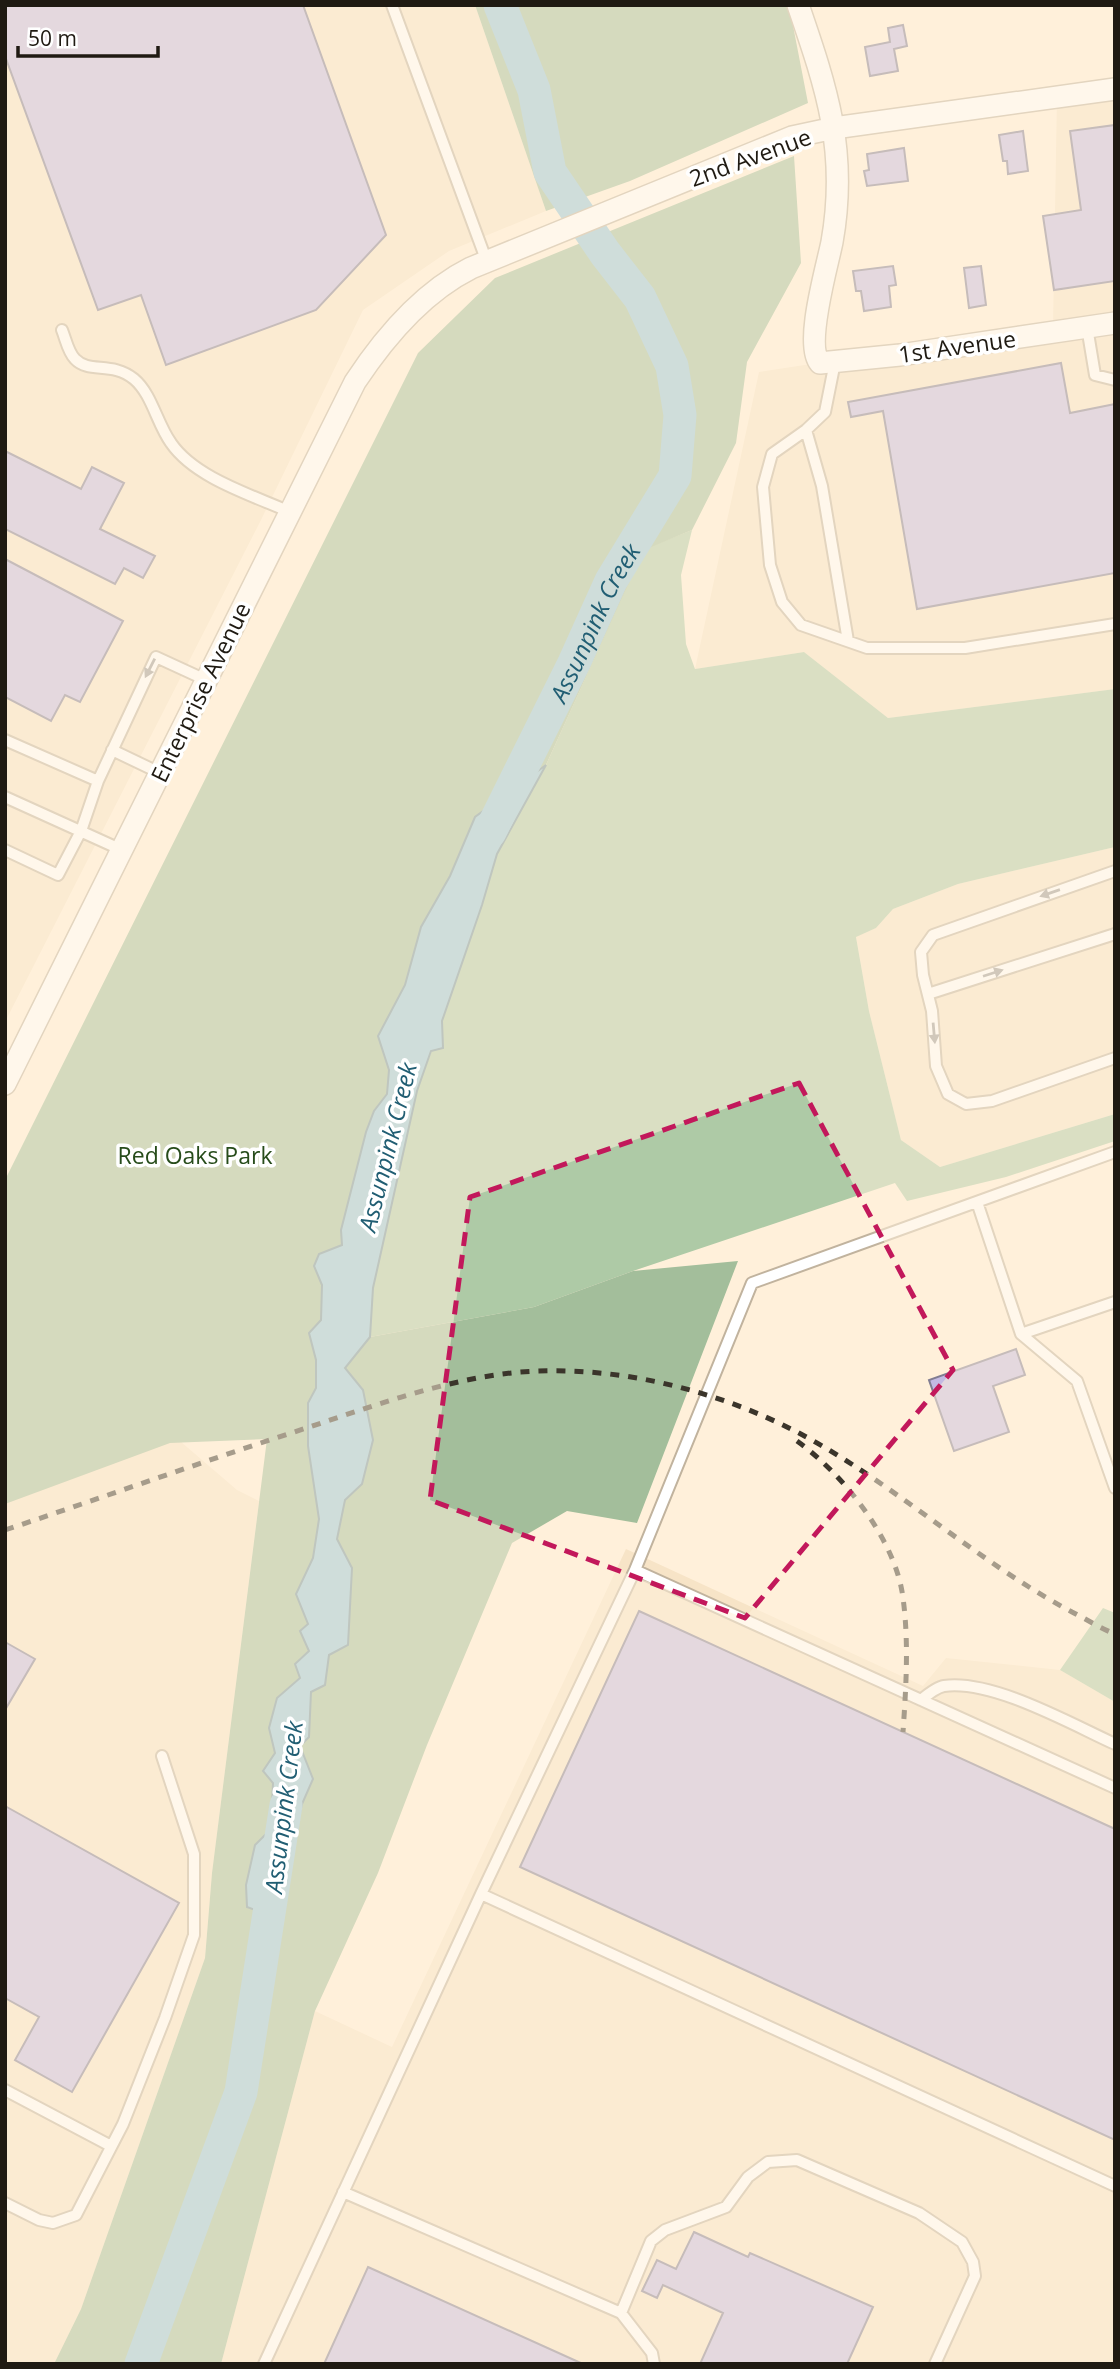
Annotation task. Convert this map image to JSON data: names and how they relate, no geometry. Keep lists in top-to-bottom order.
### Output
{
  "streets": {
    "street": ["2nd Avenue", "1st Avenue", "Enterprise Avenue"]
  },
  "crossings": [
    ["2nd Avenue", "Enterprise Avenue"]
  ],
  "water": ["Assunpink Creek"],
  "parks": ["Red Oaks Park"],
  "scale_bar": "50 m"
}
